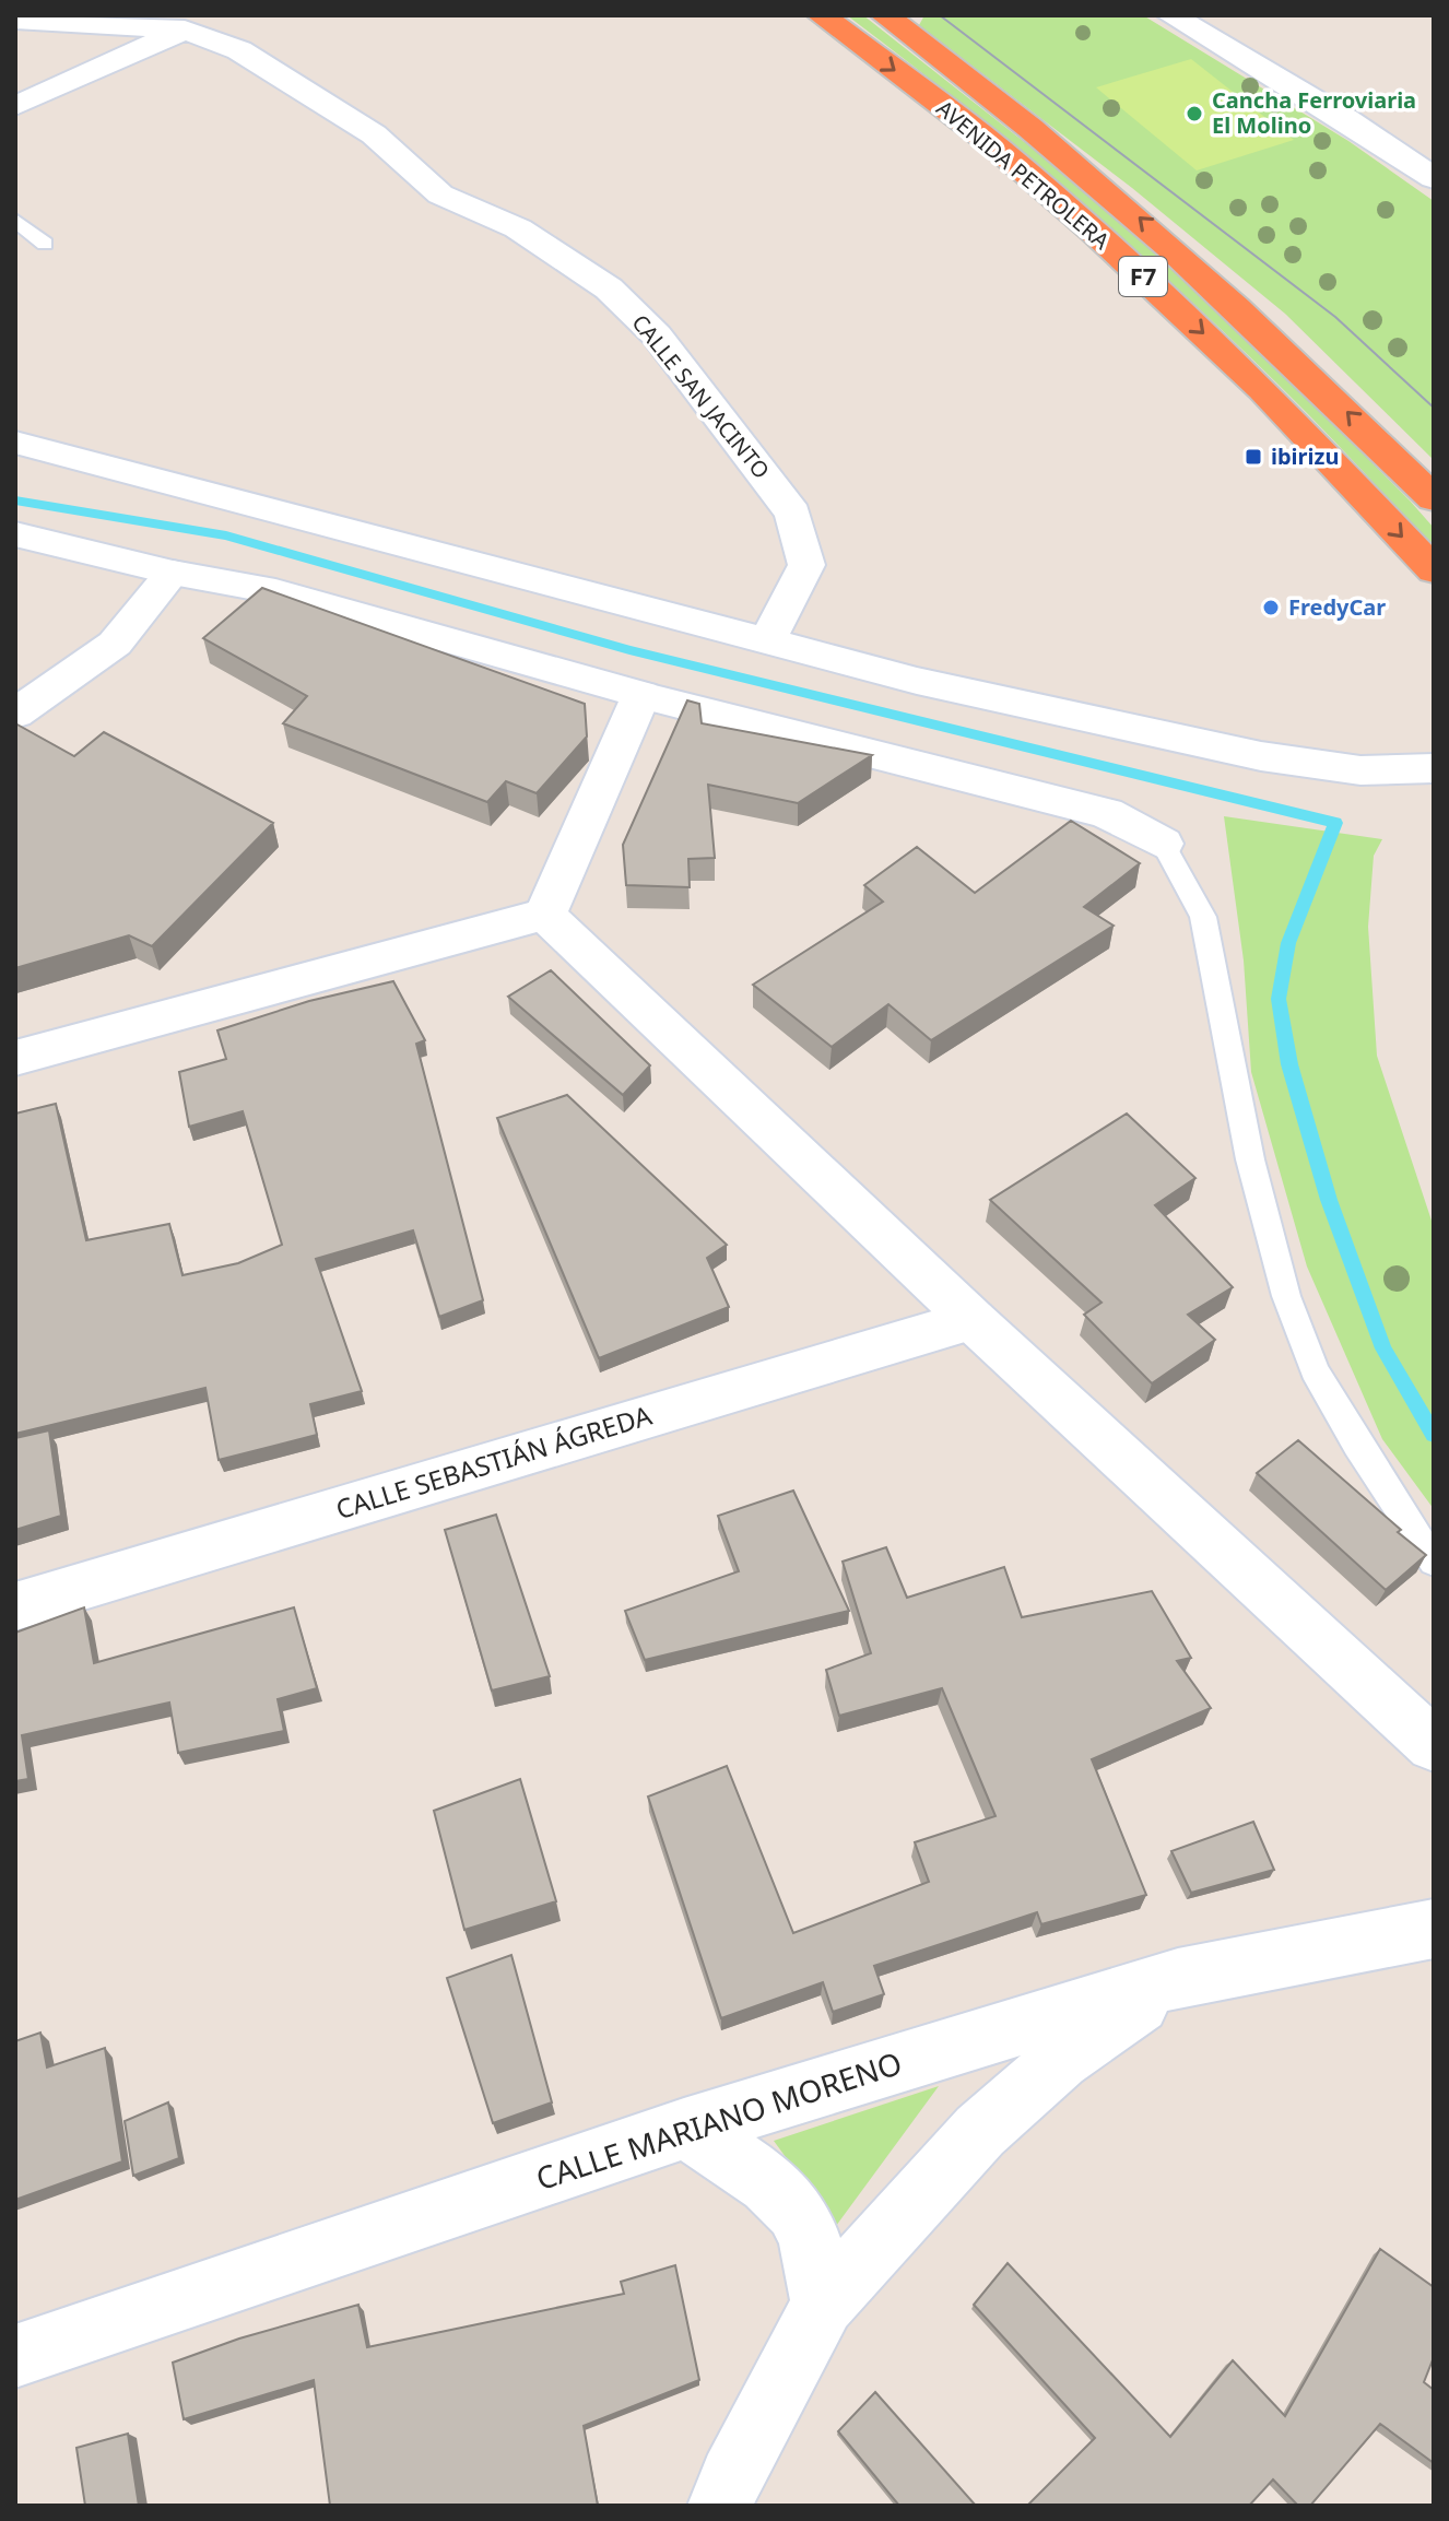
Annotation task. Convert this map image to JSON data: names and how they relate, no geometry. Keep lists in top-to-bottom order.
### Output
{
  "streets": {
    "highway": ["AVENIDA PETROLERA", "F7"],
    "street": ["CALLE SAN JACINTO", "CALLE SEBASTIÁN ÁGREDA", "CALLE MARIANO MORENO"]
  },
  "places": {
    "other": ["Cancha Ferroviaria El Molino", "FredyCar"],
    "transit": ["ibirizu"]
  }
}
